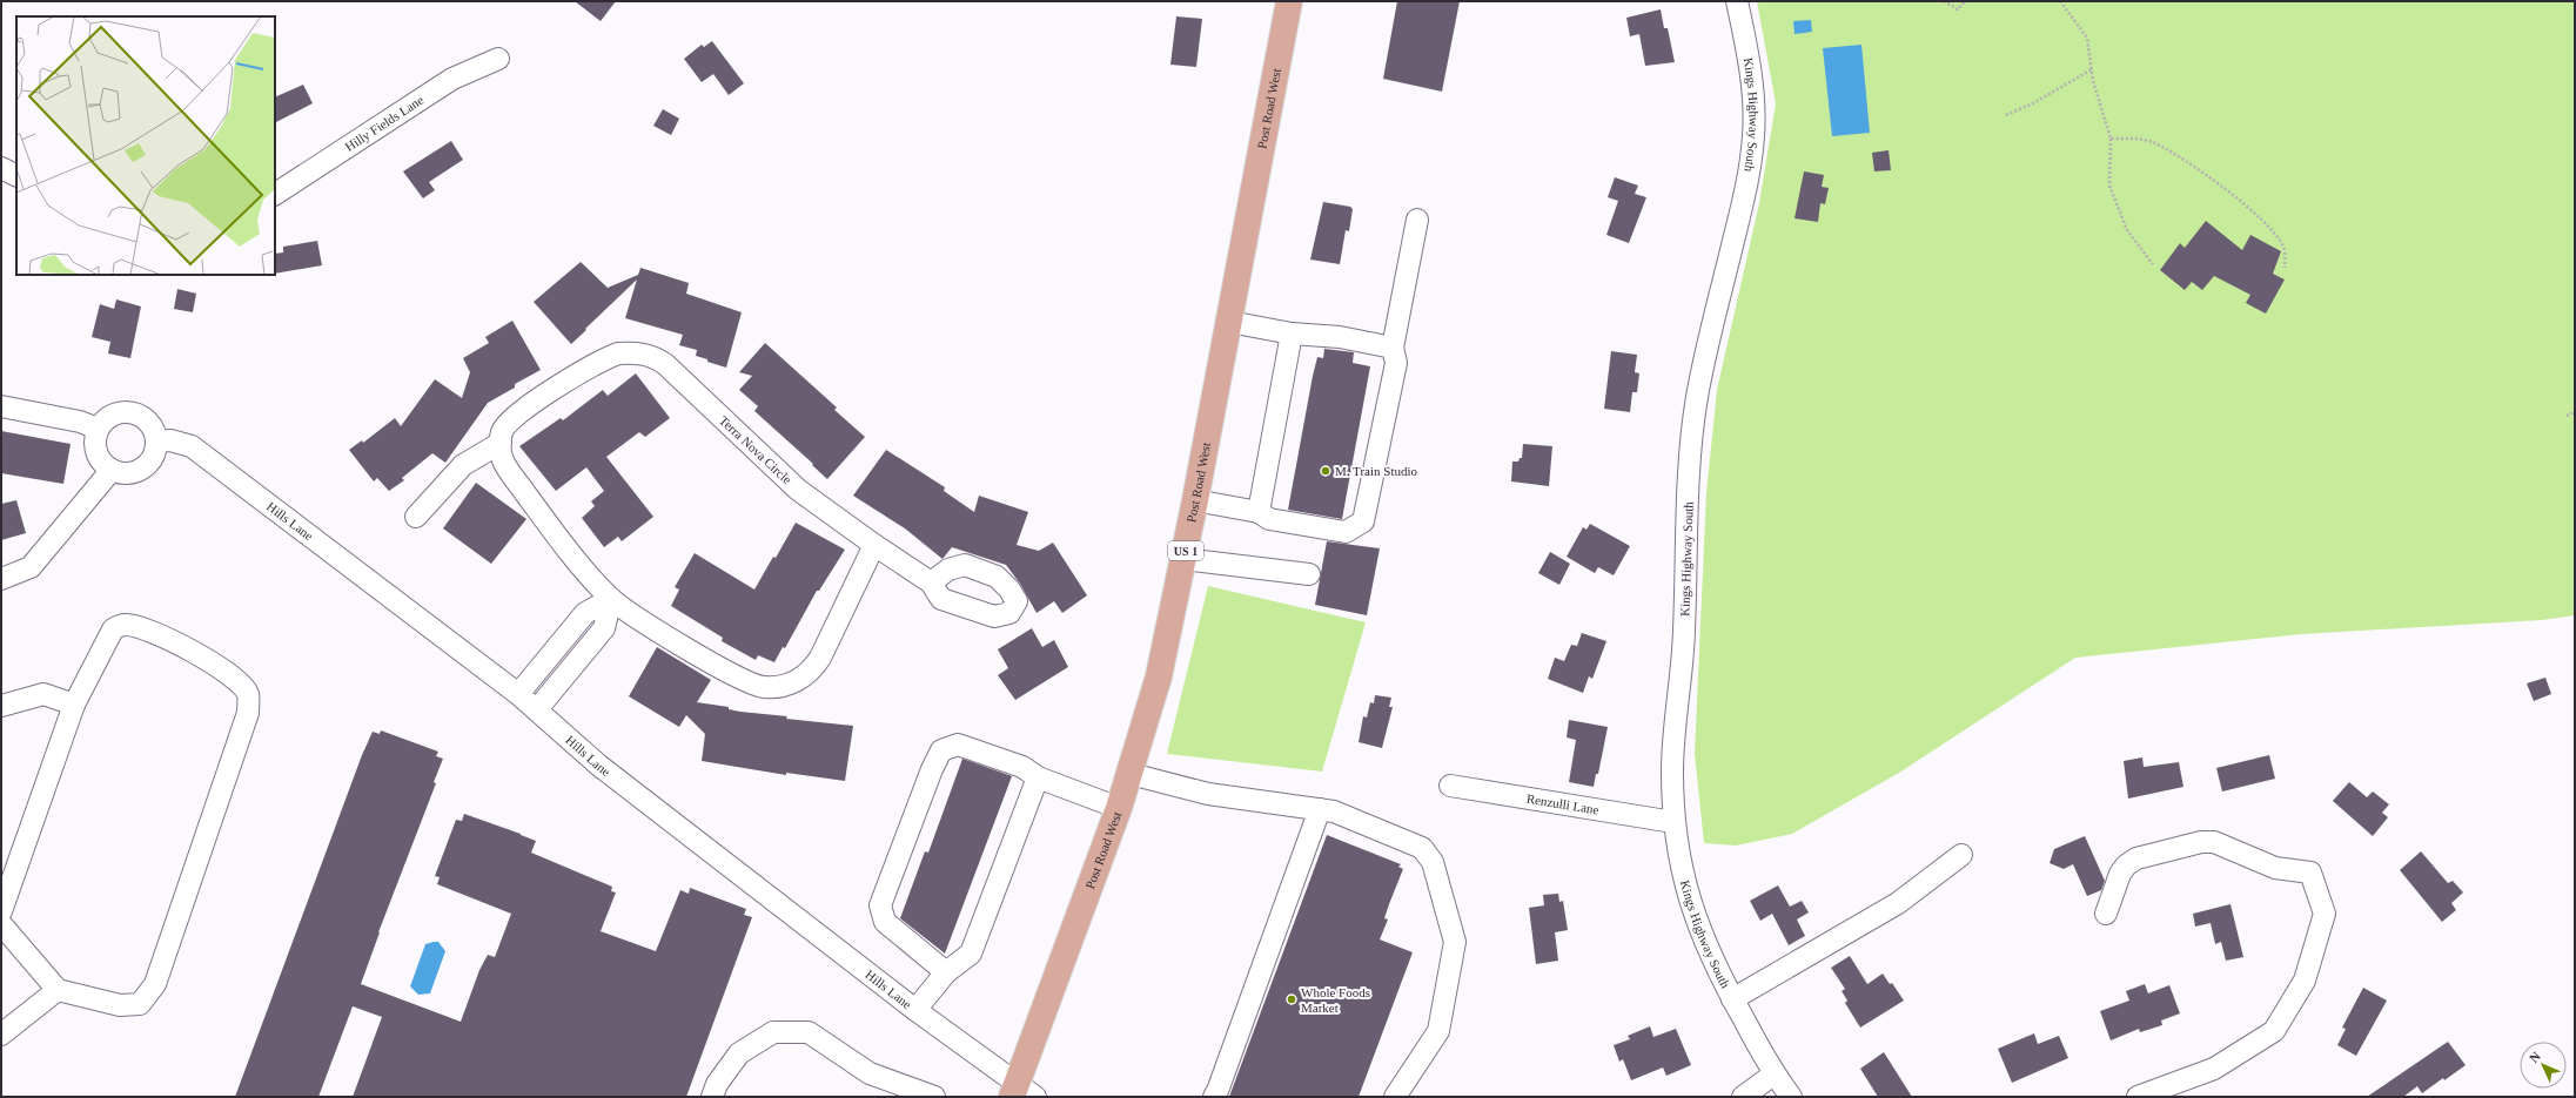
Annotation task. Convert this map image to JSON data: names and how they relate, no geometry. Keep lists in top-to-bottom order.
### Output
{
  "streets": {
    "main road": ["Post Road West", "US 1"],
    "street": [
      "Kings Highway South",
      "Hilly Fields Lane",
      "Terra Nova Circle",
      "Hills Lane",
      "Renzulli Lane"
    ]
  },
  "crossings": [
    ["Post Road West", "Hills Lane"],
    ["Kings Highway South", "Renzulli Lane"]
  ],
  "places": ["M. Train Studio", "Whole Foods Market"],
  "north": "top left"
}
